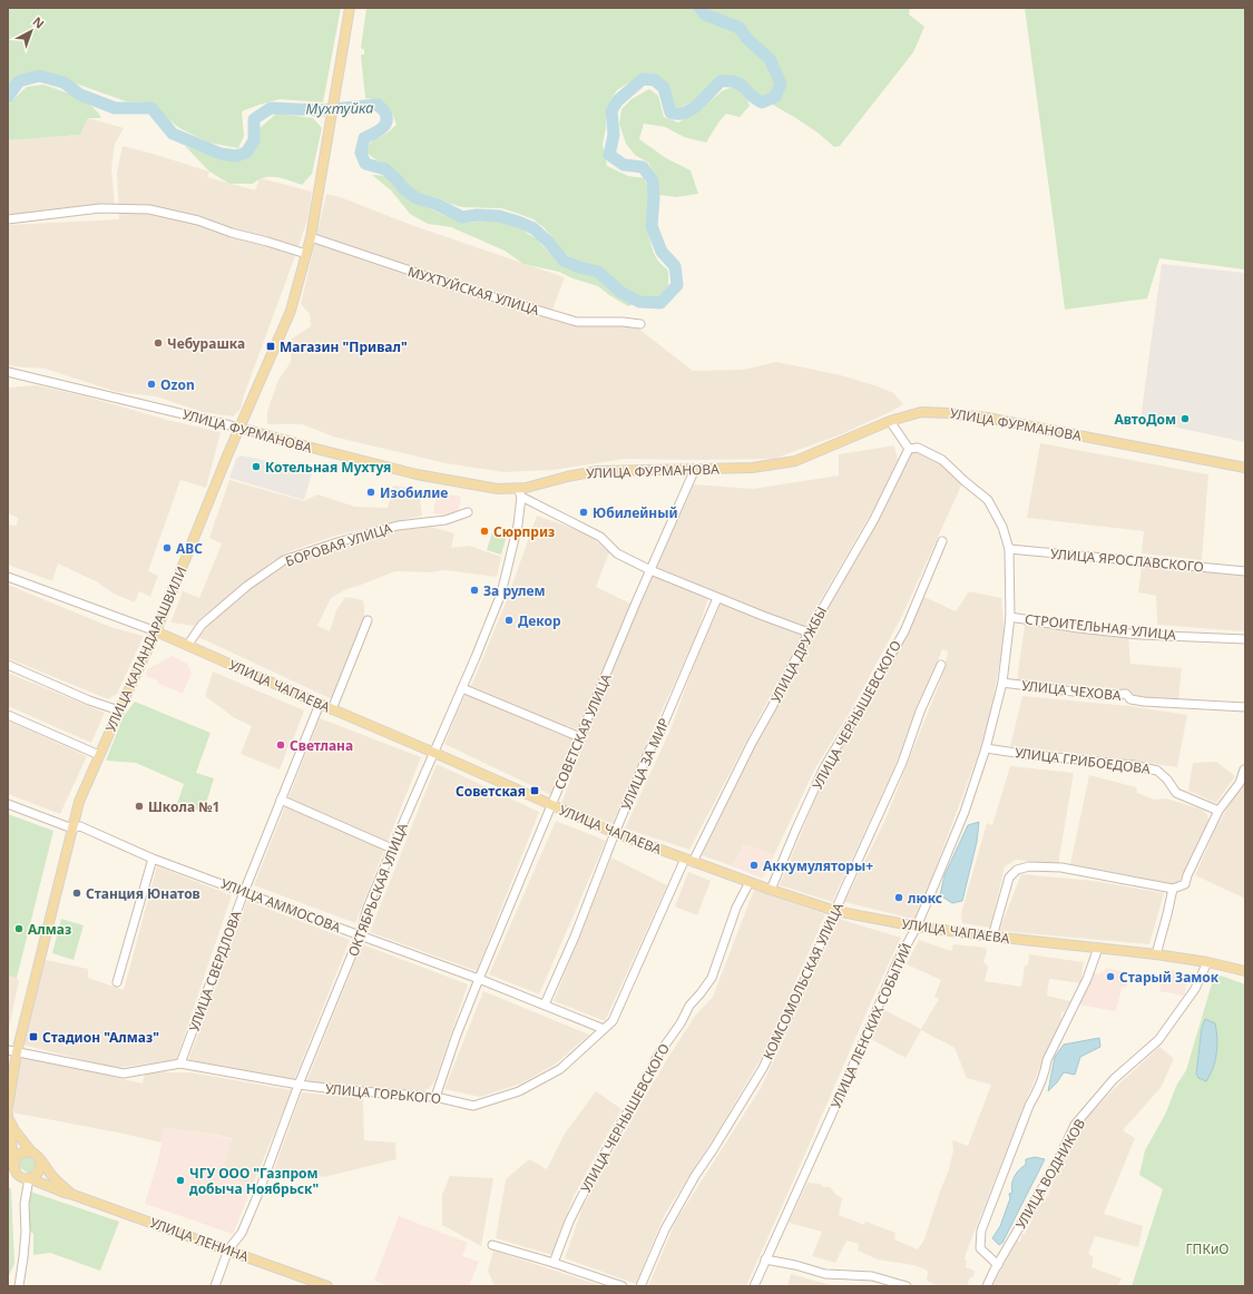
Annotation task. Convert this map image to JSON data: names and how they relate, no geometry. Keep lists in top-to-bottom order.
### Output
{
  "streets": {
    "main road": [
      "УЛИЦА ФУРМАНОВА",
      "УЛИЦА КАЛАНДАРАШВИЛИ",
      "УЛИЦА ЧАПАЕВА",
      "УЛИЦА ЛЕНИНА"
    ],
    "street": [
      "МУХТУЙСКАЯ УЛИЦА",
      "БОРОВАЯ УЛИЦА",
      "УЛИЦА ЯРОСЛАВСКОГО",
      "СТРОИТЕЛЬНАЯ УЛИЦА",
      "УЛИЦА ДРУЖБЫ",
      "УЛИЦА ЧЕХОВА",
      "УЛИЦА ЧЕРНЫШЕВСКОГО",
      "СОВЕТСКАЯ УЛИЦА",
      "УЛИЦА ГРИБОЕДОВА",
      "УЛИЦА ЗА МИР",
      "ОКТЯБРЬСКАЯ УЛИЦА",
      "УЛИЦА АММОСОВА",
      "УЛИЦА СВЕРДЛОВА",
      "КОМСОМОЛЬСКАЯ УЛИЦА",
      "УЛИЦА ЛЕНСКИХ СОБЫТИЙ",
      "УЛИЦА ГОРЬКОГО",
      "УЛИЦА ВОДНИКОВ"
    ]
  },
  "crossings": [
    ["МУХТУЙСКАЯ УЛИЦА", "УЛИЦА КАЛАНДАРАШВИЛИ"],
    ["УЛИЦА ФУРМАНОВА", "УЛИЦА КАЛАНДАРАШВИЛИ"],
    ["УЛИЦА ФУРМАНОВА", "СОВЕТСКАЯ УЛИЦА"],
    ["УЛИЦА ФУРМАНОВА", "ОКТЯБРЬСКАЯ УЛИЦА"],
    ["БОРОВАЯ УЛИЦА", "УЛИЦА ЧАПАЕВА"],
    ["УЛИЦА ЯРОСЛАВСКОГО", "УЛИЦА ЛЕНСКИХ СОБЫТИЙ"],
    ["СТРОИТЕЛЬНАЯ УЛИЦА", "УЛИЦА ЛЕНСКИХ СОБЫТИЙ"],
    ["УЛИЦА КАЛАНДАРАШВИЛИ", "УЛИЦА ЧАПАЕВА"],
    ["УЛИЦА КАЛАНДАРАШВИЛИ", "УЛИЦА АММОСОВА"],
    ["УЛИЦА КАЛАНДАРАШВИЛИ", "УЛИЦА ГОРЬКОГО"],
    ["УЛИЦА ДРУЖБЫ", "УЛИЦА ЧАПАЕВА"],
    ["УЛИЦА ДРУЖБЫ", "УЛИЦА ЛЕНСКИХ СОБЫТИЙ"],
    ["УЛИЦА ДРУЖБЫ", "УЛИЦА ГОРЬКОГО"],
    ["УЛИЦА ЧАПАЕВА", "УЛИЦА ЧЕРНЫШЕВСКОГО"],
    ["УЛИЦА ЧАПАЕВА", "СОВЕТСКАЯ УЛИЦА"],
    ["УЛИЦА ЧАПАЕВА", "УЛИЦА ЗА МИР"],
    ["УЛИЦА ЧАПАЕВА", "ОКТЯБРЬСКАЯ УЛИЦА"],
    ["УЛИЦА ЧАПАЕВА", "УЛИЦА СВЕРДЛОВА"],
    ["УЛИЦА ЧАПАЕВА", "КОМСОМОЛЬСКАЯ УЛИЦА"],
    ["УЛИЦА ЧАПАЕВА", "УЛИЦА ЛЕНСКИХ СОБЫТИЙ"],
    ["УЛИЦА ЧАПАЕВА", "УЛИЦА ГОРЬКОГО"],
    ["УЛИЦА ЧАПАЕВА", "УЛИЦА ВОДНИКОВ"],
    ["УЛИЦА ЧЕХОВА", "УЛИЦА ЛЕНСКИХ СОБЫТИЙ"],
    ["СОВЕТСКАЯ УЛИЦА", "УЛИЦА АММОСОВА"],
    ["СОВЕТСКАЯ УЛИЦА", "УЛИЦА ГОРЬКОГО"],
    ["УЛИЦА ГРИБОЕДОВА", "УЛИЦА ЛЕНСКИХ СОБЫТИЙ"],
    ["УЛИЦА ЗА МИР", "УЛИЦА АММОСОВА"],
    ["ОКТЯБРЬСКАЯ УЛИЦА", "УЛИЦА АММОСОВА"],
    ["ОКТЯБРЬСКАЯ УЛИЦА", "УЛИЦА ГОРЬКОГО"],
    ["ОКТЯБРЬСКАЯ УЛИЦА", "УЛИЦА ЛЕНИНА"],
    ["УЛИЦА АММОСОВА", "УЛИЦА СВЕРДЛОВА"],
    ["УЛИЦА АММОСОВА", "УЛИЦА ГОРЬКОГО"],
    ["УЛИЦА СВЕРДЛОВА", "УЛИЦА ГОРЬКОГО"]
  ],
  "water": ["Мухтуйка"],
  "parks": ["ГПКиО"],
  "places": {
    "other": [
      "Чебурашка",
      "Ozon",
      "АвтоДом",
      "Котельная Мухтуя",
      "Изобилие",
      "Юбилейный",
      "Сюрприз",
      "ABC",
      "За рулем",
      "Декор",
      "Светлана",
      "Школа №1",
      "Аккумуляторы+",
      "Станция Юнатов",
      "люкс",
      "Алмаз",
      "Старый Замок",
      "ЧГУ ООО \"Газпром добыча Ноябрьск\""
    ],
    "transit": ["Магазин \"Привал\"", "Советская", "Стадион \"Алмаз\""]
  },
  "north": "top right"
}
